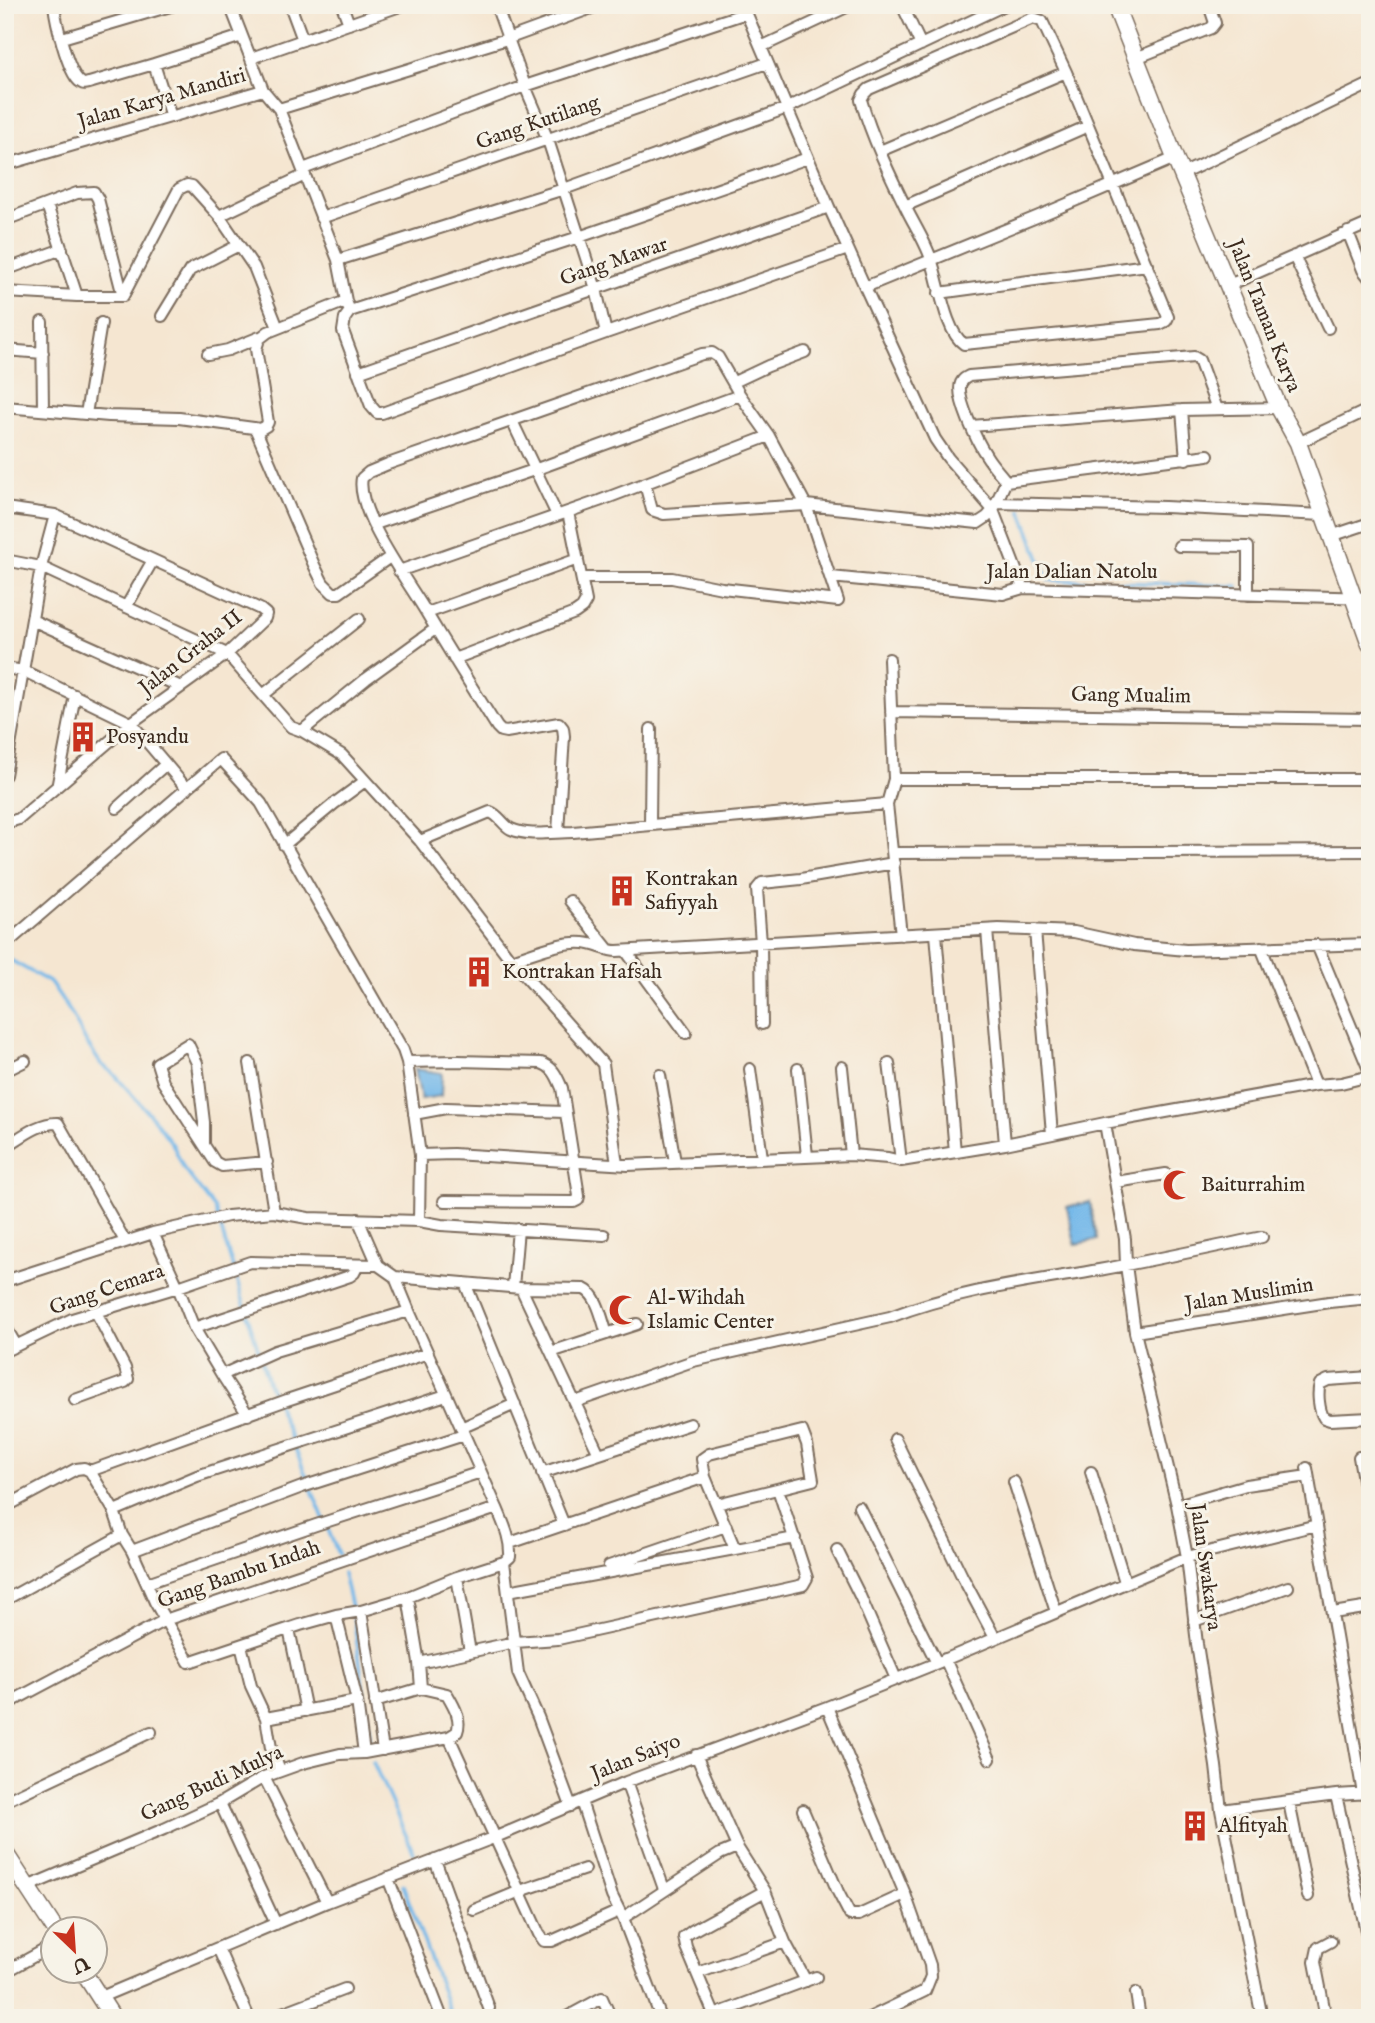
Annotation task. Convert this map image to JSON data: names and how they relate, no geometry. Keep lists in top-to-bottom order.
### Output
{
  "streets": {
    "street": [
      "Jalan Karya Mandiri",
      "Gang Kutilang",
      "Gang Mawar",
      "Jalan Taman Karya",
      "Jalan Dalian Natolu",
      "Jalan Graha II",
      "Gang Mualim",
      "Gang Cemara",
      "Jalan Muslimin",
      "Jalan Swakarya",
      "Gang Bambu Indah",
      "Jalan Saiyo",
      "Gang Budi Mulya"
    ]
  },
  "crossings": [
    ["Jalan Karya Mandiri", "Gang Kutilang"],
    ["Jalan Karya Mandiri", "Gang Mawar"],
    ["Jalan Taman Karya", "Jalan Dalian Natolu"],
    ["Jalan Muslimin", "Jalan Swakarya"],
    ["Jalan Swakarya", "Jalan Saiyo"]
  ],
  "places": {
    "building": [
      "Posyandu",
      "Kontrakan Safiyyah",
      "Kontrakan Hafsah",
      "Alfityah"
    ],
    "mosque": ["Baiturrahim", "Al-Wihdah Islamic Center"]
  },
  "north": "bottom right"
}
